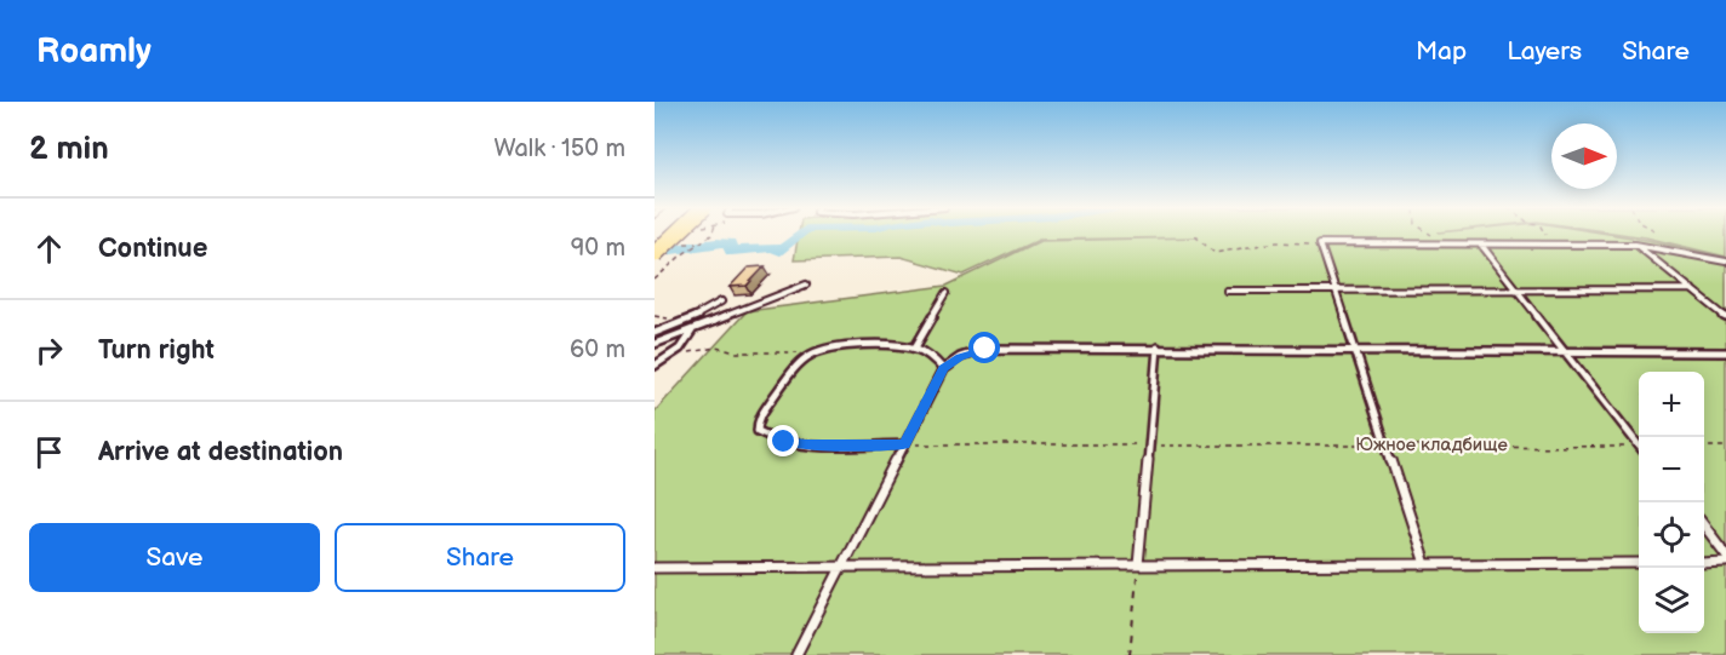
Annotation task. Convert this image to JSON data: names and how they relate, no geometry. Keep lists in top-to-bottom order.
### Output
{
  "parks": ["Южное кладбище"],
  "north": "right",
  "page": {
    "header": "Roamly",
    "nav": ["Map", "Layers", "Share"],
    "heading": ["2 min", "Walk · 150 m"],
    "list": [
      ["Continue", "90 m"],
      ["Turn right", "60 m"],
      "Arrive at destination"
    ],
    "map_buttons": ["+", "−"],
    "buttons": ["Save", "Share"]
  }
}
